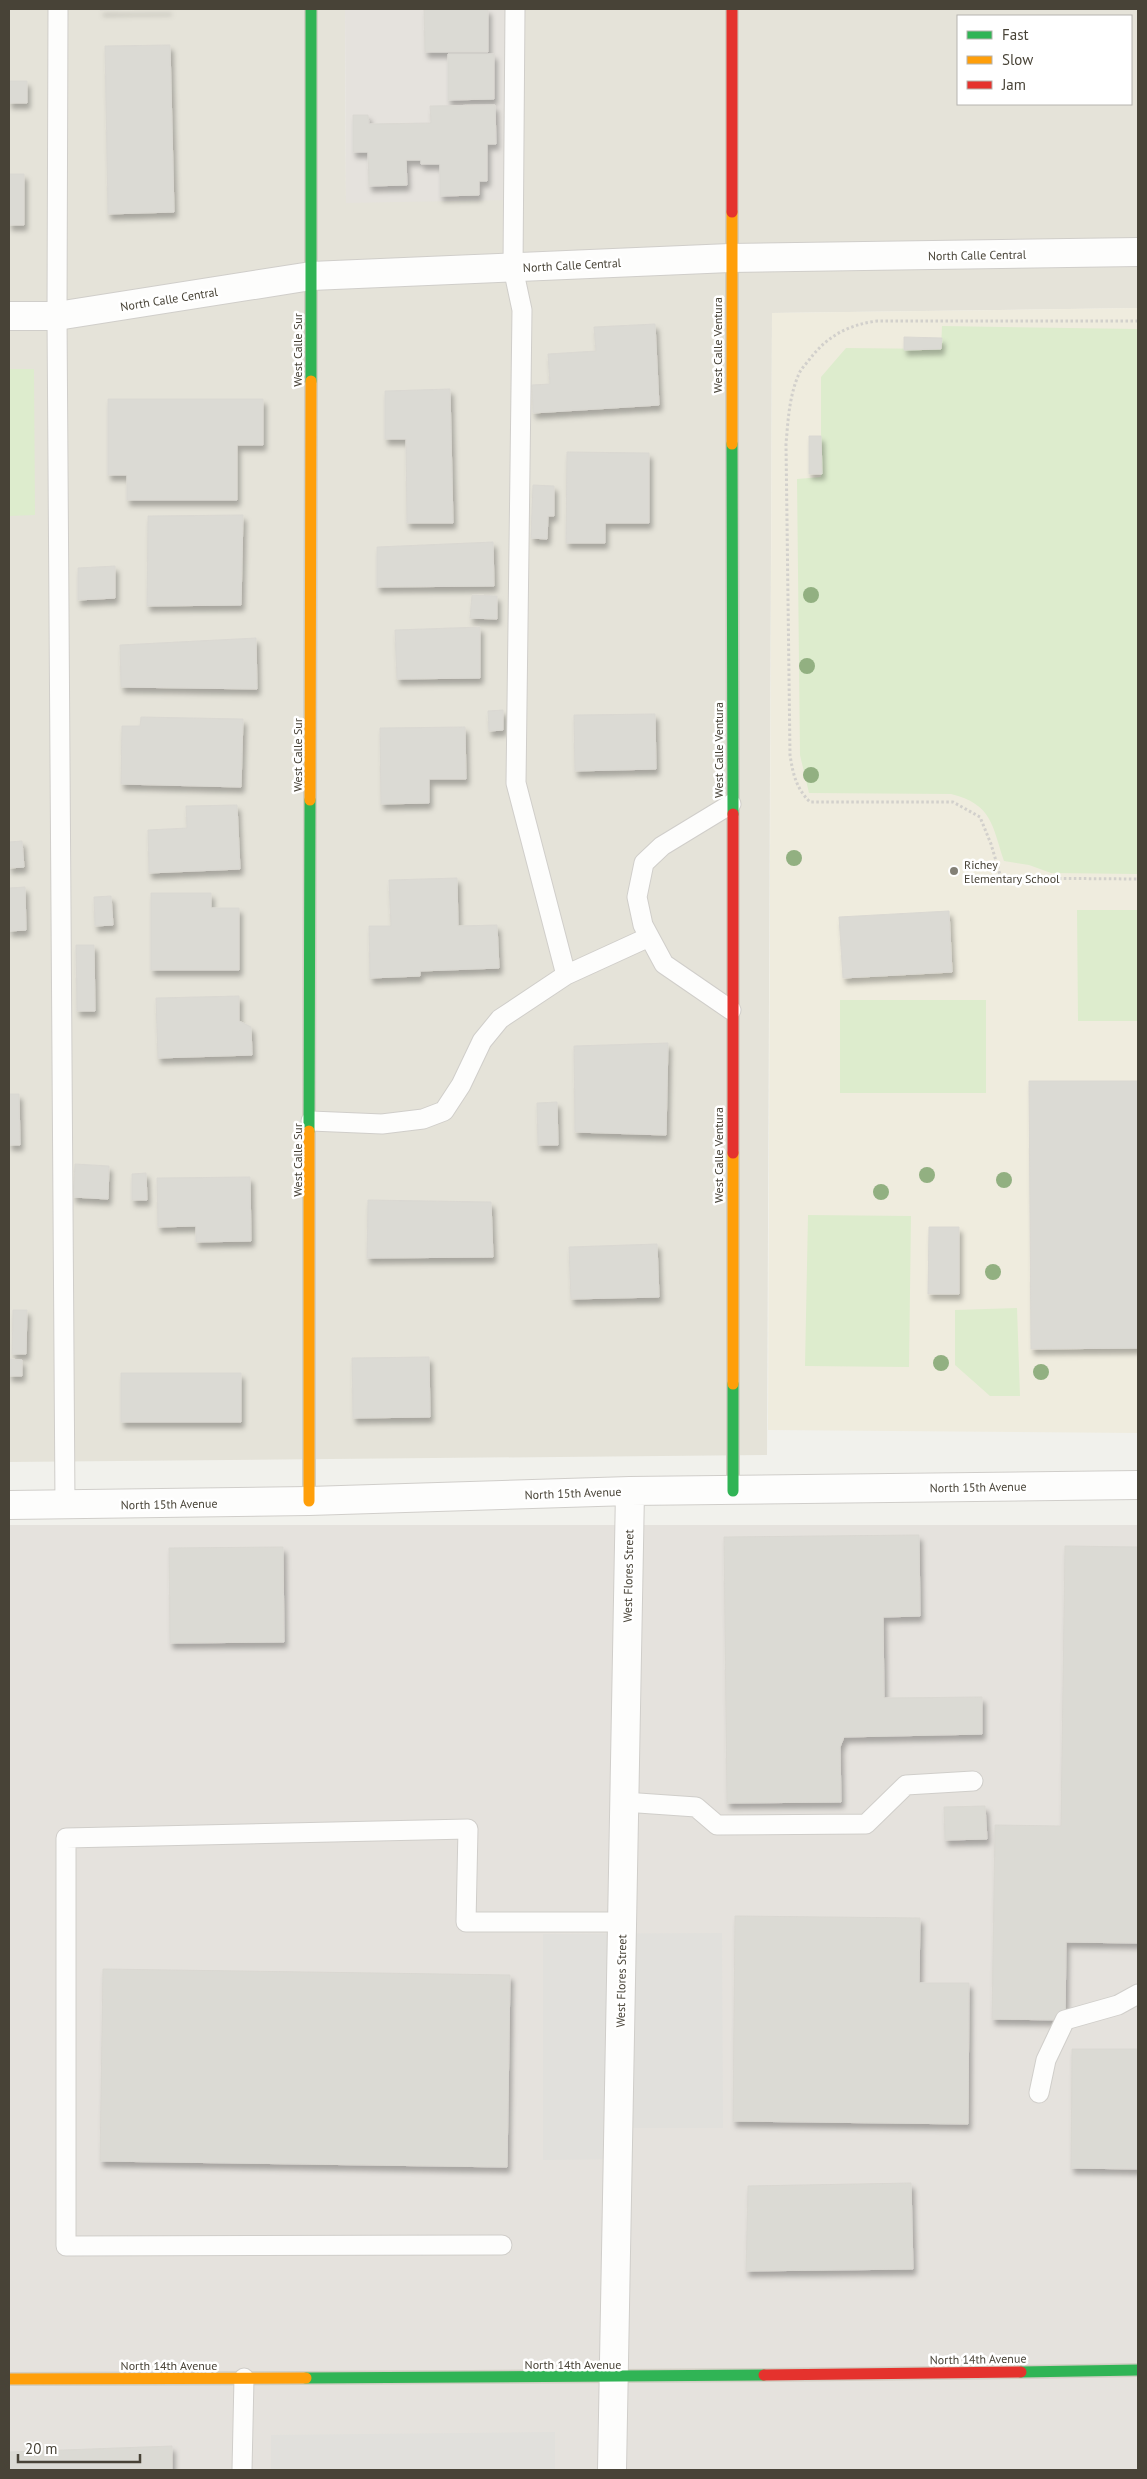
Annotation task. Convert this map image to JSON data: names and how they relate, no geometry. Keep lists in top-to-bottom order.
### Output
{
  "streets": {
    "street": [
      "North Calle Central",
      "West Calle Ventura",
      "West Calle Sur",
      "North 15th Avenue",
      "West Flores Street",
      "North 14th Avenue"
    ]
  },
  "crossings": [
    ["North Calle Central", "West Calle Ventura"],
    ["North Calle Central", "West Calle Sur"],
    ["West Calle Ventura", "North 15th Avenue"],
    ["West Calle Sur", "North 15th Avenue"],
    ["North 15th Avenue", "West Flores Street"],
    ["West Flores Street", "North 14th Avenue"]
  ],
  "places": ["Richey Elementary School"],
  "legend": ["Fast", "Slow", "Jam"],
  "scale_bar": "20 m"
}
